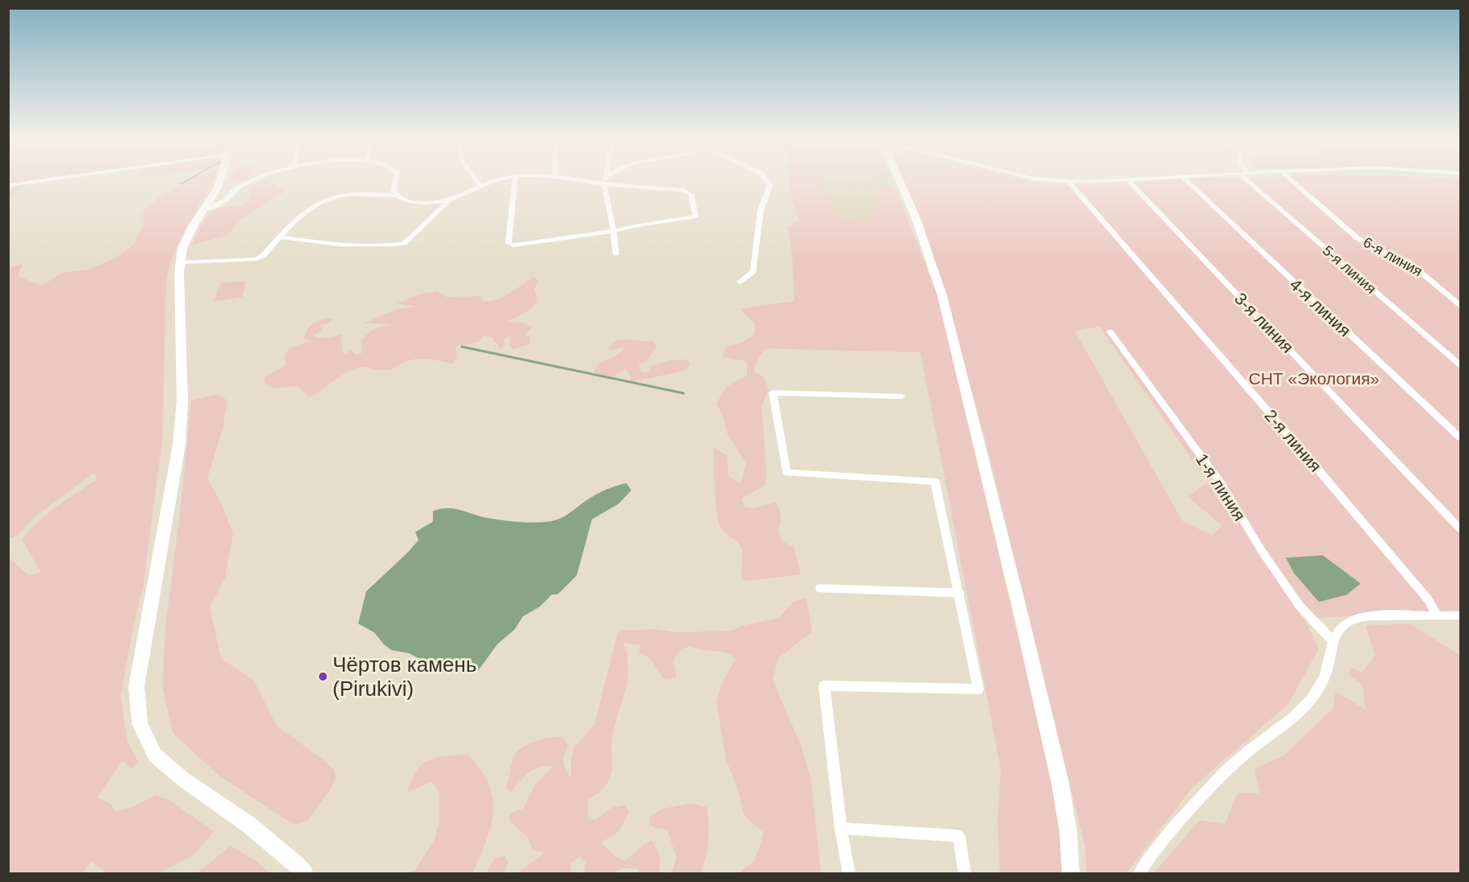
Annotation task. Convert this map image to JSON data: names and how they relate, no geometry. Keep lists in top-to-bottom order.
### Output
{
  "streets": {
    "street": [
      "6-я линия",
      "5-я линия",
      "4-я линия",
      "3-я линия",
      "2-я линия",
      "1-я линия"
    ]
  },
  "parks": ["СНТ «Экология»"],
  "places": ["Чёртов камень (Pirukivi)"]
}
